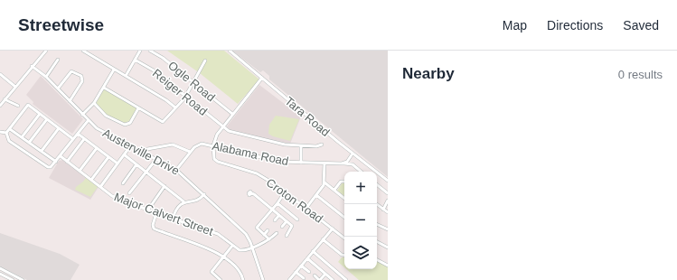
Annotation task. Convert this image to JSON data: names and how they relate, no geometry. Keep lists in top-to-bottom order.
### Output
{
  "streets": {
    "street": [
      "Ogle Road",
      "Reiger Road",
      "Tara Road",
      "Austerville Drive",
      "Alabama Road",
      "Croton Road",
      "Major Calvert Street"
    ]
  },
  "crossings": [
    ["Austerville Drive", "Major Calvert Street"],
    ["Alabama Road", "Croton Road"]
  ],
  "page": {
    "header": "Streetwise",
    "nav": ["Map", "Directions", "Saved"],
    "heading": ["Nearby", "0 results"],
    "map_buttons": ["+", "−"]
  }
}
